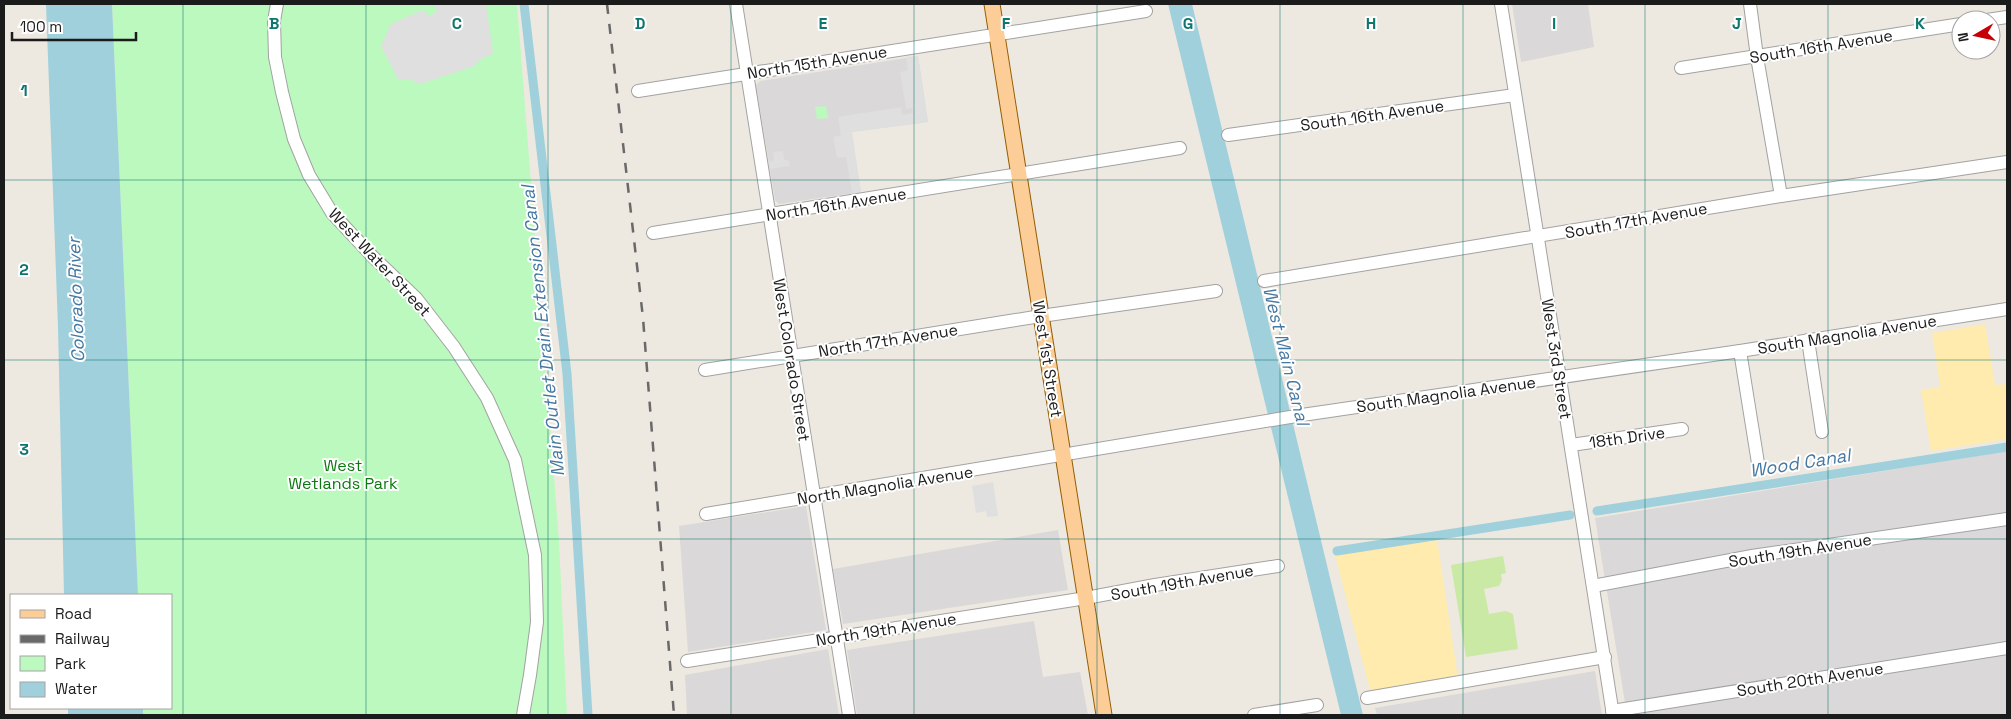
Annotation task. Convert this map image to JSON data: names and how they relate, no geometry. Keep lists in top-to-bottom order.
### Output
{
  "streets": {
    "main road": ["West 1st Street"],
    "street": [
      "South 16th Avenue",
      "North 15th Avenue",
      "North 16th Avenue",
      "South 17th Avenue",
      "West Water Street",
      "South Magnolia Avenue",
      "North 17th Avenue",
      "West 3rd Street",
      "West Colorado Street",
      "18th Drive",
      "North Magnolia Avenue",
      "South 19th Avenue",
      "North 19th Avenue",
      "South 20th Avenue"
    ]
  },
  "crossings": [
    ["South 16th Avenue", "West 3rd Street"],
    ["North 15th Avenue", "West 1st Street"],
    ["North 15th Avenue", "West Colorado Street"],
    ["North 16th Avenue", "West 1st Street"],
    ["North 16th Avenue", "West Colorado Street"],
    ["South 17th Avenue", "West 3rd Street"],
    ["South Magnolia Avenue", "West 1st Street"],
    ["South Magnolia Avenue", "West 3rd Street"],
    ["South Magnolia Avenue", "North Magnolia Avenue"],
    ["North 17th Avenue", "West 1st Street"],
    ["North 17th Avenue", "West Colorado Street"],
    ["West 1st Street", "North Magnolia Avenue"],
    ["West 1st Street", "South 19th Avenue"],
    ["West 1st Street", "North 19th Avenue"],
    ["West 3rd Street", "18th Drive"],
    ["West 3rd Street", "South 19th Avenue"],
    ["West 3rd Street", "South 20th Avenue"],
    ["West Colorado Street", "North Magnolia Avenue"],
    ["West Colorado Street", "North 19th Avenue"],
    ["South 19th Avenue", "North 19th Avenue"]
  ],
  "water": [
    "Colorado River",
    "Main Outlet Drain Extension Canal",
    "West Main Canal",
    "Wood Canal"
  ],
  "parks": ["West Wetlands Park"],
  "legend": [
    "Road",
    "Railway",
    "Park",
    "Water"
  ],
  "scale_bar": "100 m",
  "north": "left",
  "grid": {
    "columns": [
      "B",
      "C",
      "D",
      "E",
      "F",
      "G",
      "H",
      "I",
      "J",
      "K"
    ],
    "rows": ["1", "2", "3"]
  }
}
